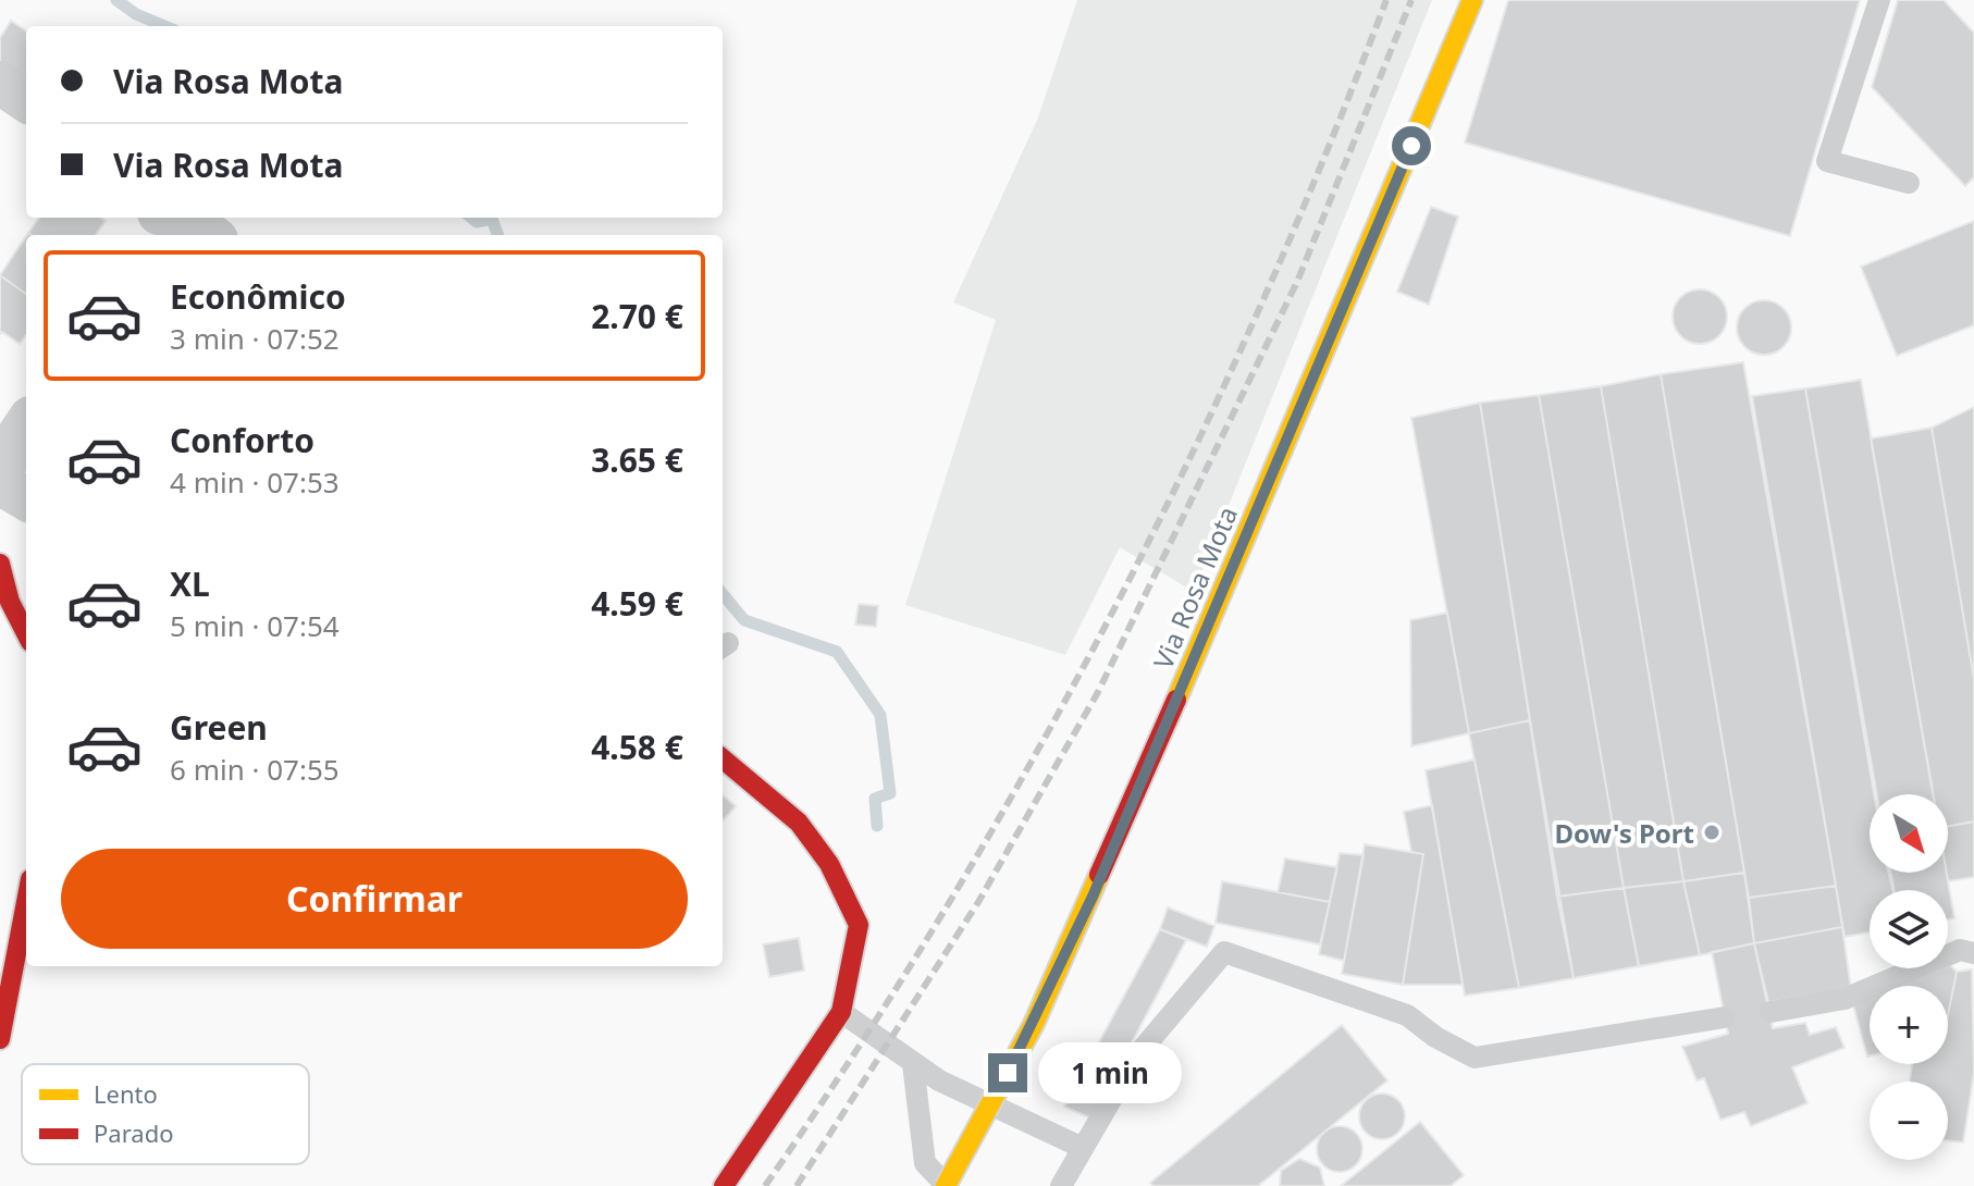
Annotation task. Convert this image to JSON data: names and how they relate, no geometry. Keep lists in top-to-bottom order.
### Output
{
  "streets": {
    "main road": ["Via Rosa Mota"]
  },
  "places": ["Dow's Port"],
  "legend": ["Lento", "Parado"],
  "north": "bottom right",
  "page": {
    "banner": ["Via Rosa Mota", "Via Rosa Mota"],
    "list": [
      {
        "name": "Econômico",
        "note": "3 min · 07:52",
        "value": "2.70 €"
      },
      {
        "name": "Conforto",
        "note": "4 min · 07:53",
        "value": "3.65 €"
      },
      {
        "name": "XL",
        "note": "5 min · 07:54",
        "value": "4.59 €"
      },
      {
        "name": "Green",
        "note": "6 min · 07:55",
        "value": "4.58 €"
      }
    ],
    "map_buttons": ["+", "−"],
    "buttons": "Confirmar",
    "bubble": "1 min"
  }
}
